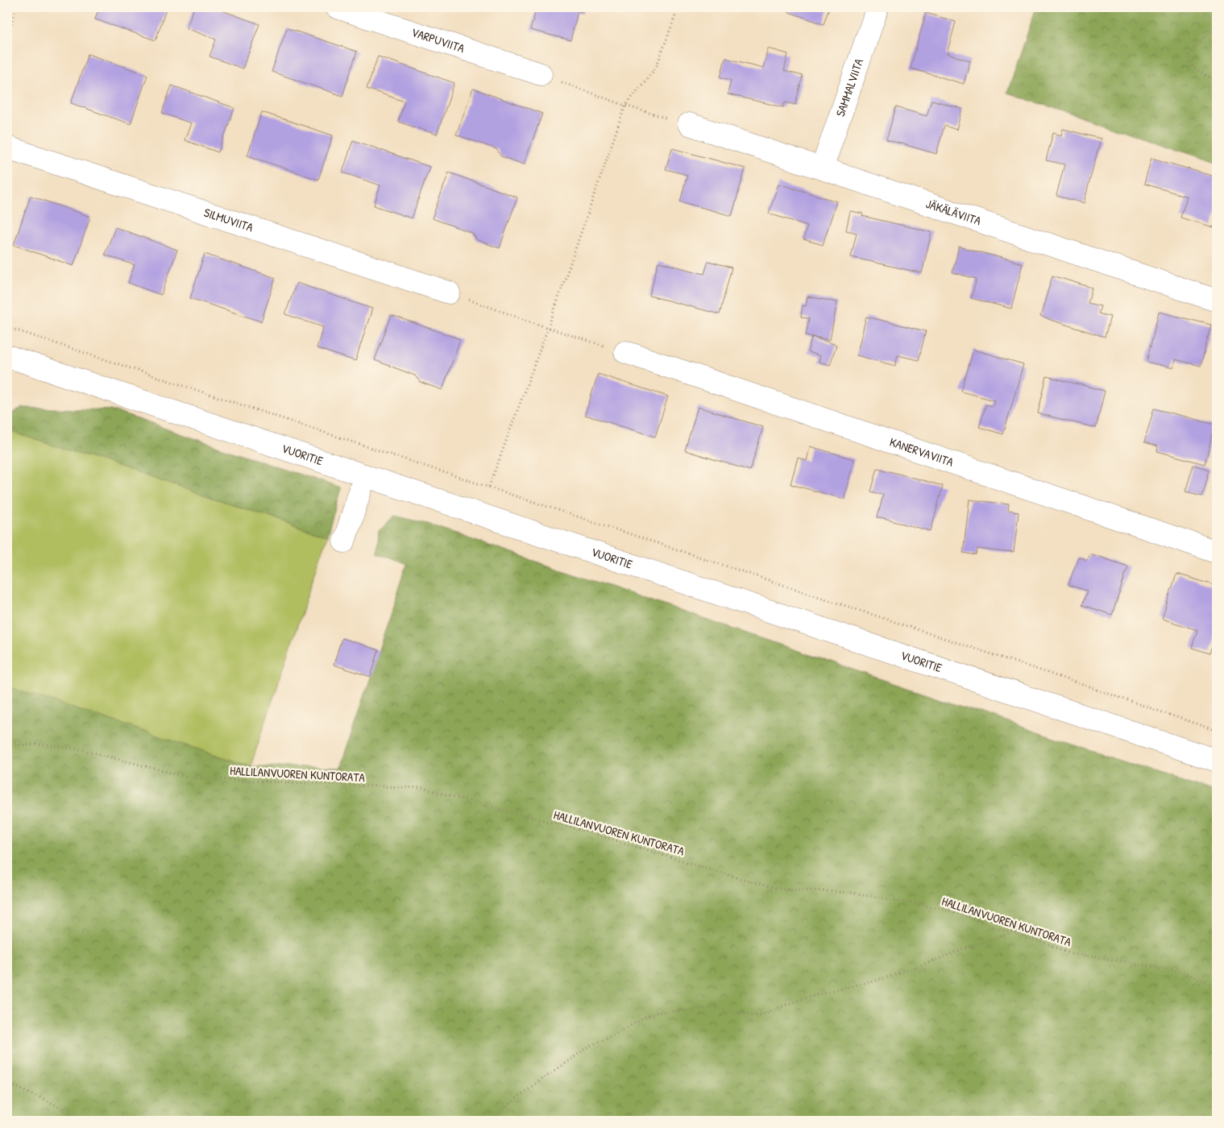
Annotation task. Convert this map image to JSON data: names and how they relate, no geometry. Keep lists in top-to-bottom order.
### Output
{
  "streets": {
    "street": [
      "VARPUVIITA",
      "SAMMALVIITA",
      "JÄKÄLÄVIITA",
      "SILMUVIITA",
      "KANERVAVIITA",
      "VUORITIE"
    ],
    "path": ["HALLILANVUOREN KUNTORATA"]
  },
  "crossings": [
    ["SAMMALVIITA", "JÄKÄLÄVIITA"]
  ]
}
